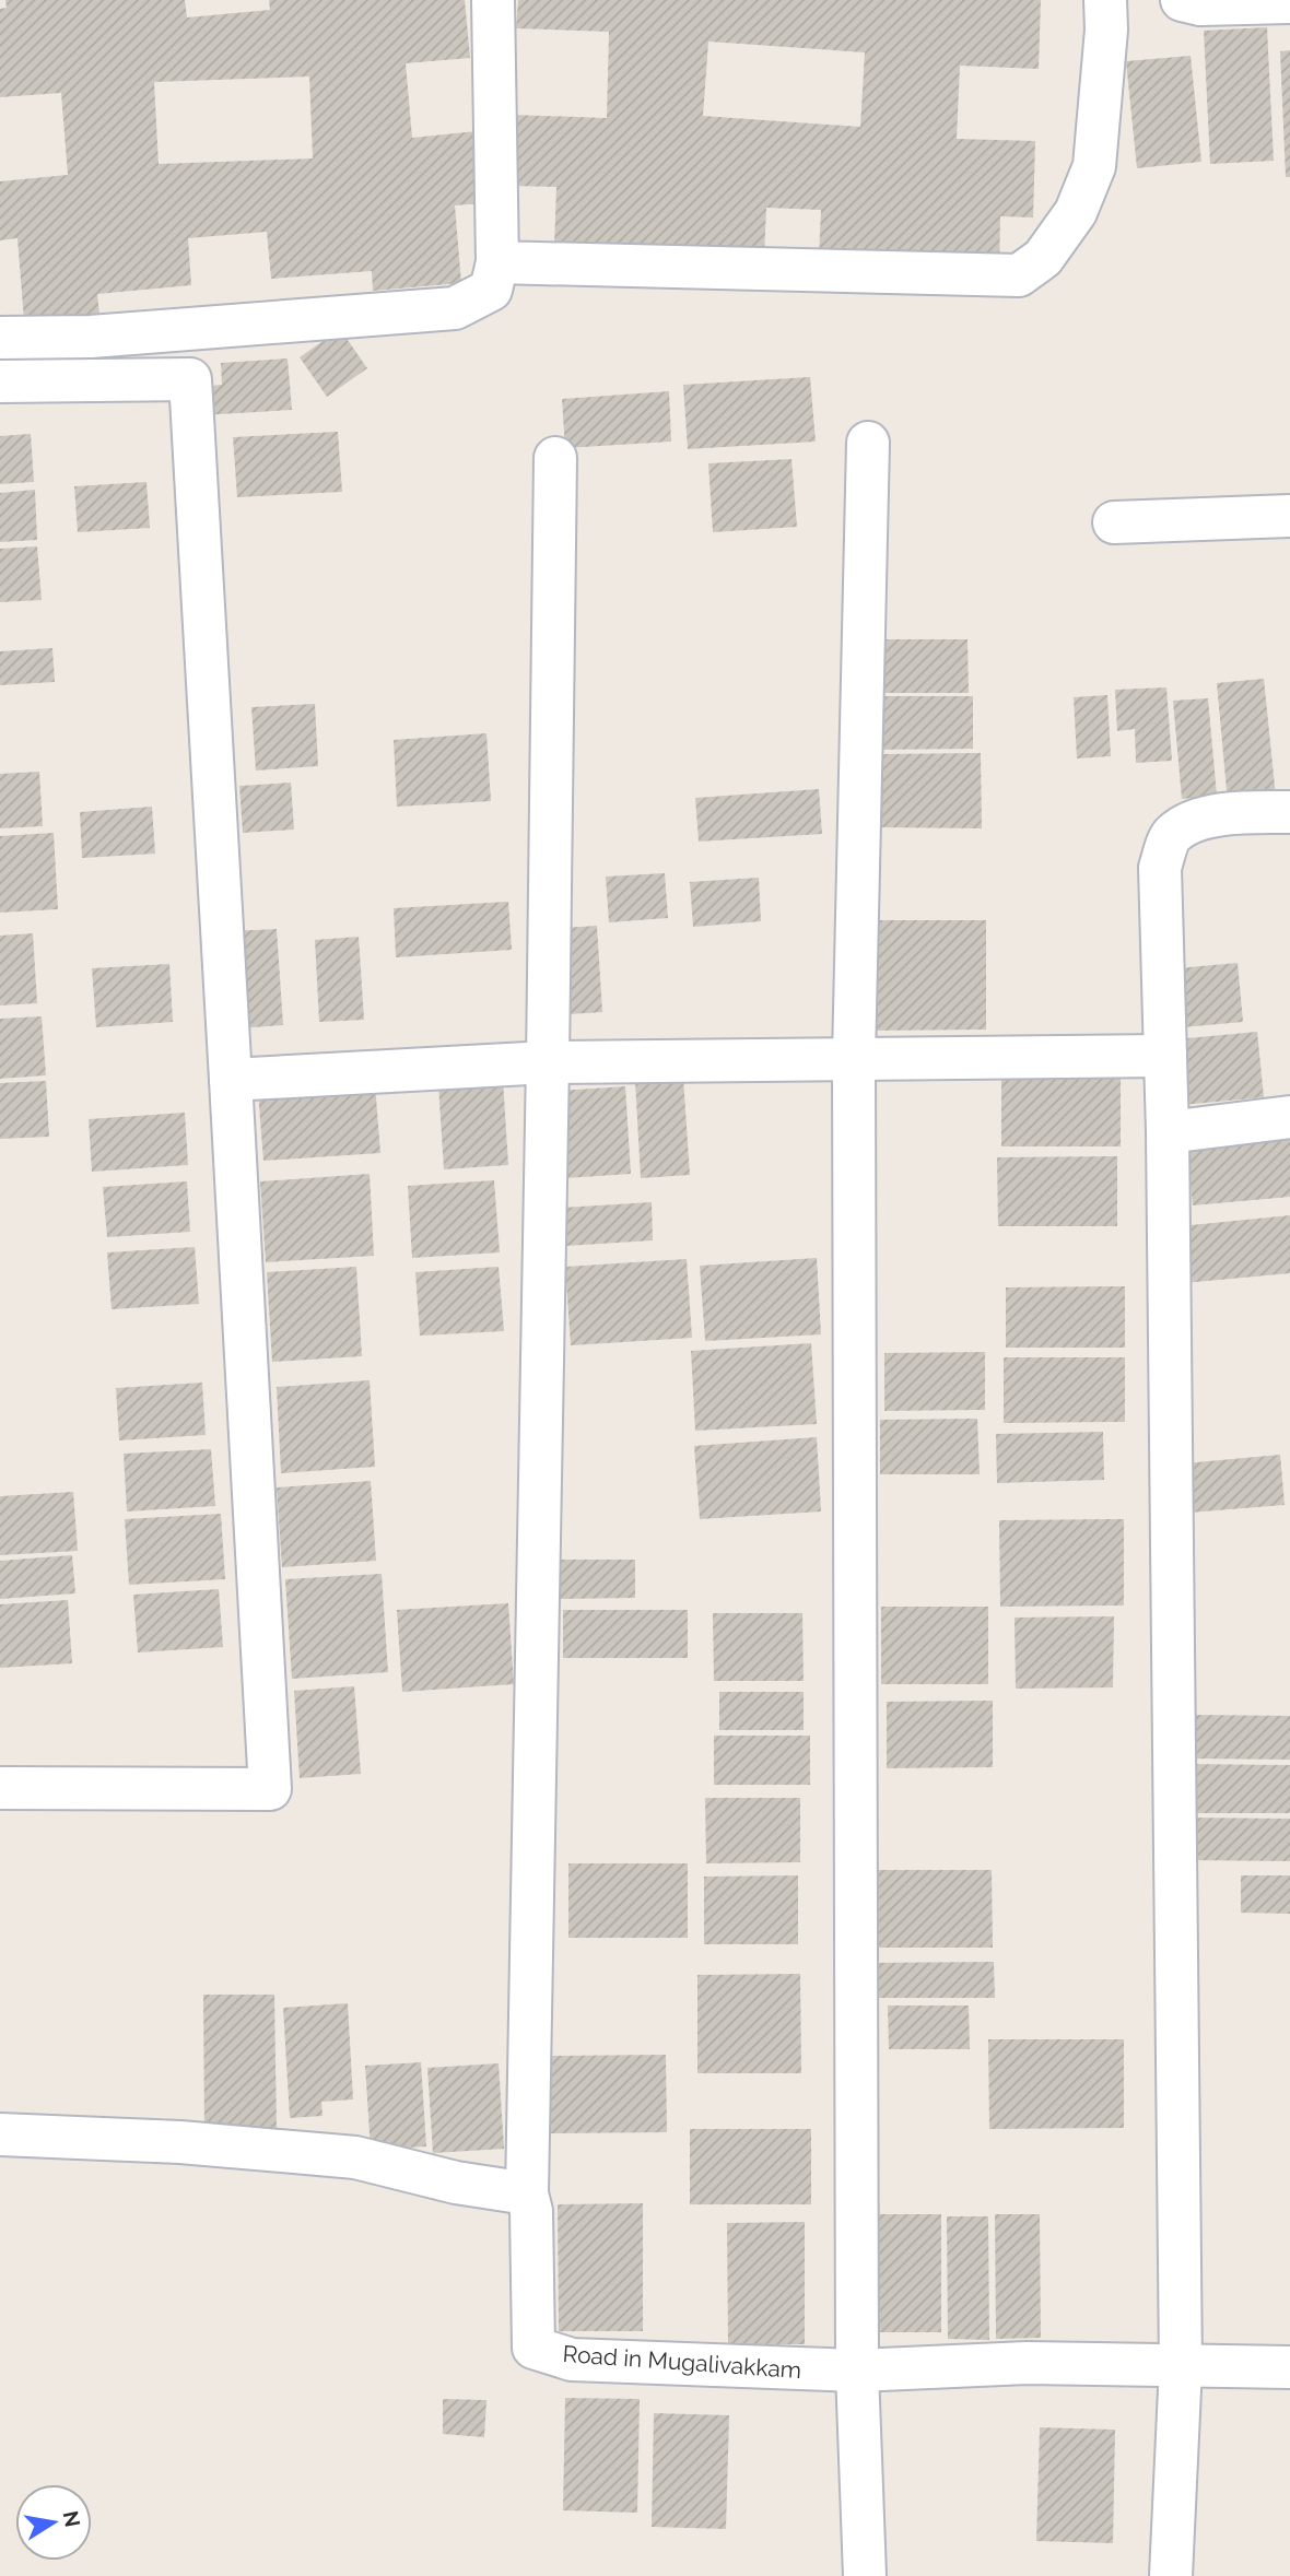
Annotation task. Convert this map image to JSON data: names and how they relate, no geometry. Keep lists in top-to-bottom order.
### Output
{
  "streets": {
    "street": ["Road in Mugalivakkam"]
  },
  "north": "right"
}
